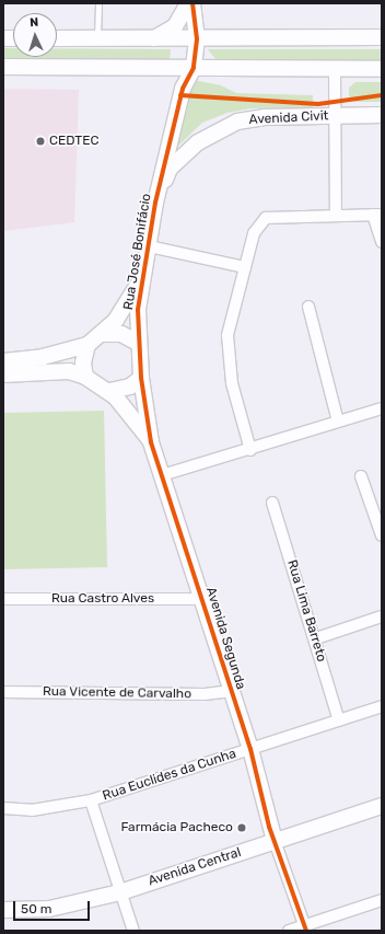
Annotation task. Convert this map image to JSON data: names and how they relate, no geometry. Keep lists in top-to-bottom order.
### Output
{
  "streets": {
    "street": [
      "Avenida Civit",
      "Rua José Bonifácio",
      "Rua Castro Alves",
      "Rua Lima Barreto",
      "Avenida Segunda",
      "Rua Vicente de Carvalho",
      "Rua Euclides da Cunha",
      "Avenida Central"
    ]
  },
  "crossings": [
    ["Avenida Civit", "Rua José Bonifácio"],
    ["Rua José Bonifácio", "Avenida Segunda"],
    ["Rua Castro Alves", "Avenida Segunda"],
    ["Rua Lima Barreto", "Rua Euclides da Cunha"],
    ["Avenida Segunda", "Rua Vicente de Carvalho"],
    ["Avenida Segunda", "Rua Euclides da Cunha"],
    ["Avenida Segunda", "Avenida Central"]
  ],
  "places": ["CEDTEC", "Farmácia Pacheco"],
  "scale_bar": "50 m",
  "north": "top"
}
